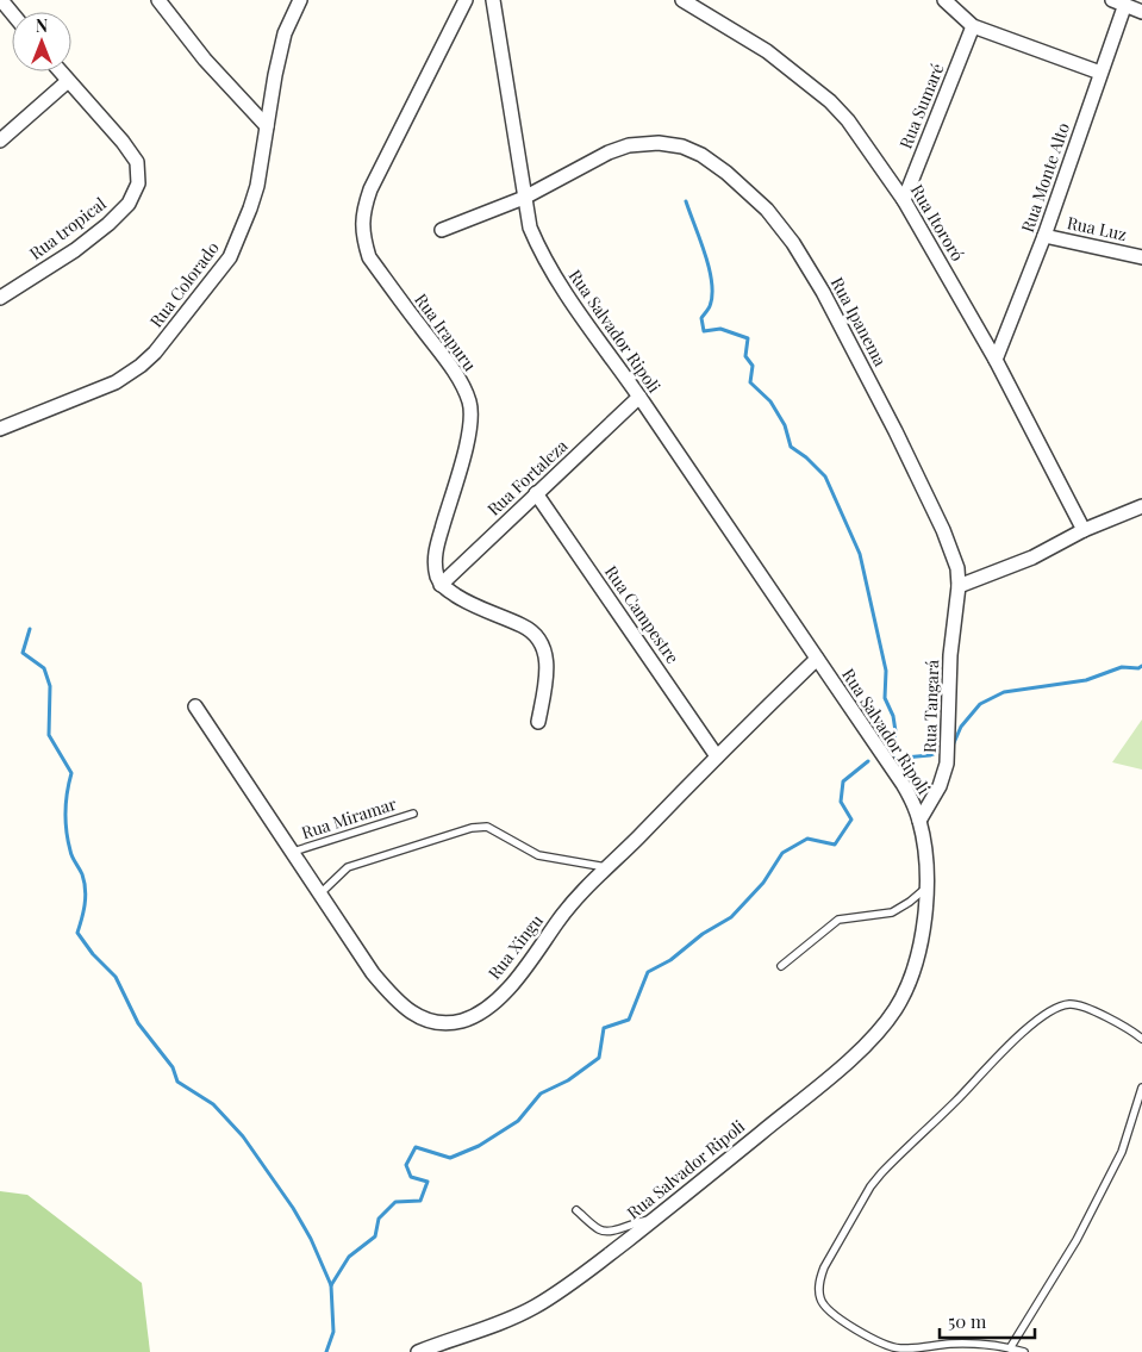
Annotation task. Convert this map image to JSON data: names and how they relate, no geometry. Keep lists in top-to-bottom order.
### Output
{
  "streets": {
    "street": [
      "Rua Sumaré",
      "Rua Monte Alto",
      "Rua Itororó",
      "Rua tropical",
      "Rua Luz",
      "Rua Colorado",
      "Rua Ipanema",
      "Rua Salvador Ripoli",
      "Rua Irapuru",
      "Rua Fortaleza",
      "Rua Campestre",
      "Rua Tangará",
      "Rua Xingu"
    ],
    "lane": ["Rua Miramar"]
  },
  "crossings": [
    ["Rua Sumaré", "Rua Itororó"],
    ["Rua Monte Alto", "Rua Itororó"],
    ["Rua Monte Alto", "Rua Luz"],
    ["Rua Ipanema", "Rua Salvador Ripoli"],
    ["Rua Ipanema", "Rua Tangará"],
    ["Rua Salvador Ripoli", "Rua Fortaleza"],
    ["Rua Salvador Ripoli", "Rua Tangará"],
    ["Rua Salvador Ripoli", "Rua Xingu"],
    ["Rua Irapuru", "Rua Fortaleza"],
    ["Rua Fortaleza", "Rua Campestre"],
    ["Rua Campestre", "Rua Xingu"],
    ["Rua Miramar", "Rua Xingu"]
  ],
  "scale_bar": "50 m",
  "north": "top"
}
